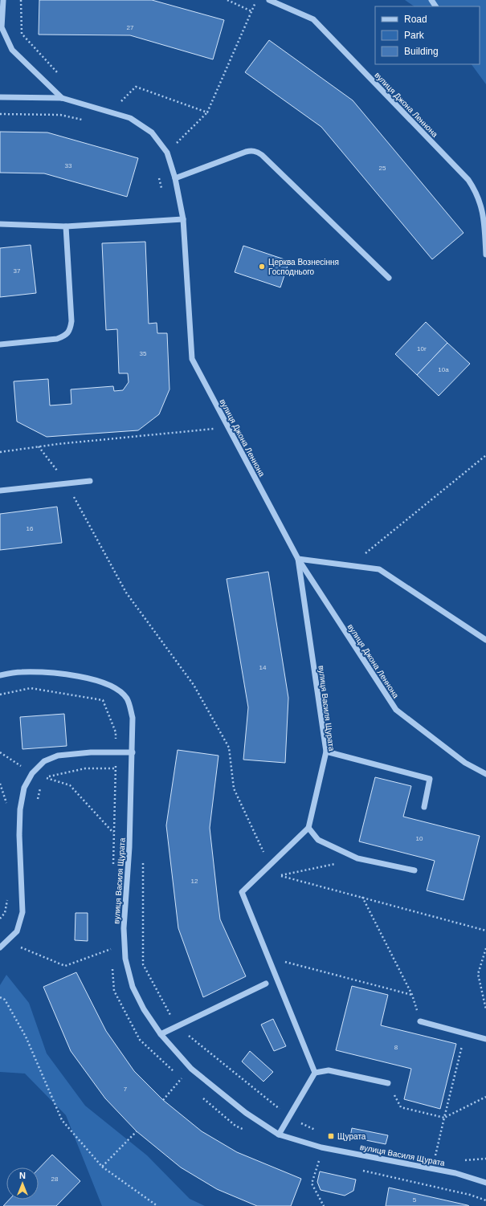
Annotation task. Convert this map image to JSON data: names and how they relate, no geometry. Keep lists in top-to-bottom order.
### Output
{
  "streets": {
    "street": ["вулиця Джона Леннона", "вулиця Василя Щурата"]
  },
  "crossings": [
    ["вулиця Джона Леннона", "вулиця Василя Щурата"]
  ],
  "places": {
    "other": ["Церква Вознесіння Господнього"],
    "transit": ["Щурата"]
  },
  "house_numbers": [
    "27",
    "33",
    "25",
    "37",
    "10г",
    "35",
    "10а",
    "16",
    "14",
    "10",
    "12",
    "8",
    "7",
    "28",
    "5"
  ],
  "legend": ["Road", "Park", "Building"],
  "north": "top"
}
